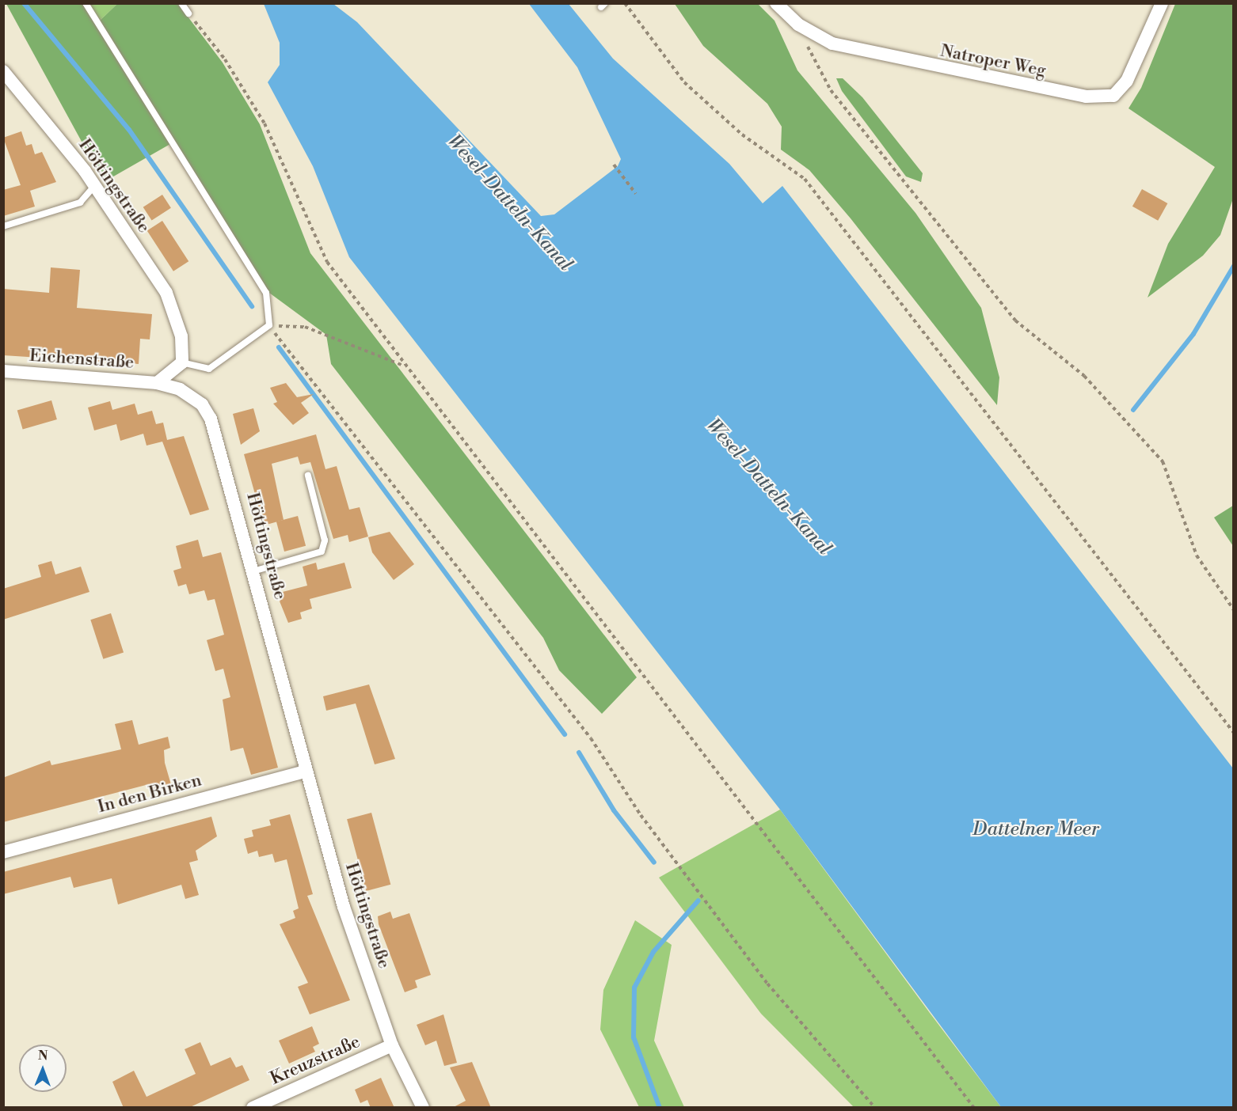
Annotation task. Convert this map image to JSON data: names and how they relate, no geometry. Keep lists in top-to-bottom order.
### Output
{
  "streets": {
    "street": [
      "Natroper Weg",
      "Höttingstraße",
      "Eichenstraße",
      "In den Birken",
      "Kreuzstraße"
    ]
  },
  "crossings": [
    ["Höttingstraße", "Eichenstraße"],
    ["Höttingstraße", "In den Birken"],
    ["Höttingstraße", "Kreuzstraße"]
  ],
  "water": ["Wesel-Datteln-Kanal", "Dattelner Meer"],
  "north": "top"
}
